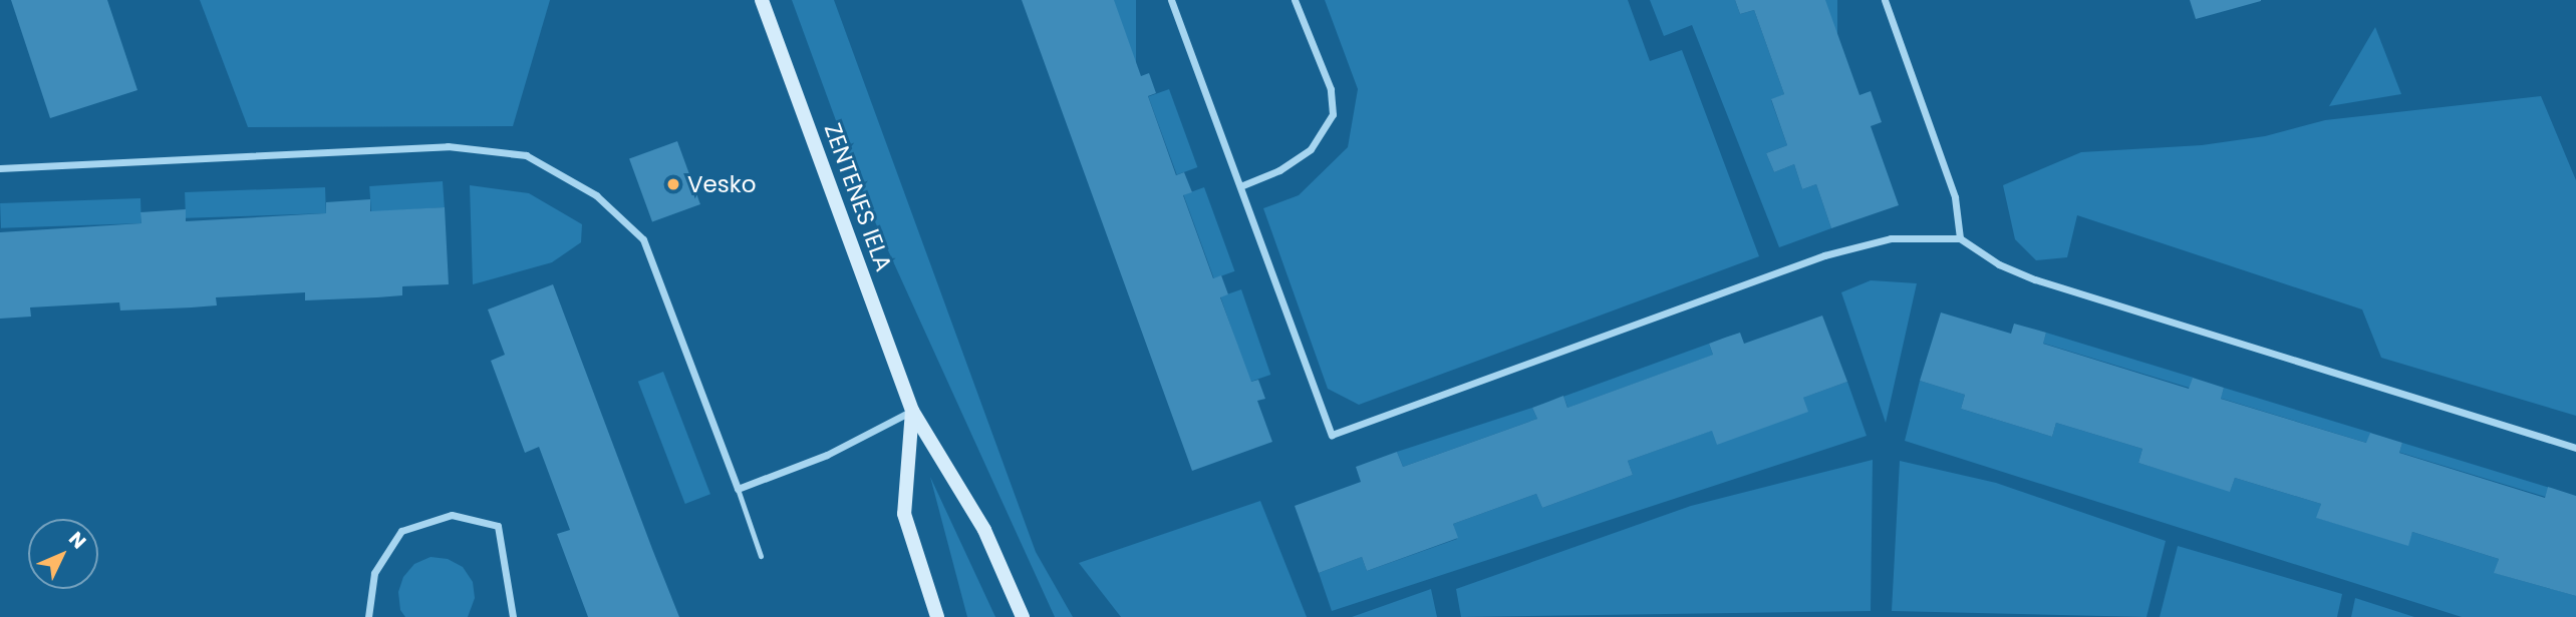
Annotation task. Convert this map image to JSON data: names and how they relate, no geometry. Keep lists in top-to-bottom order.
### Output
{
  "streets": {
    "street": ["ZENTENES IELA"]
  },
  "places": ["Vesko"],
  "north": "top right"
}
